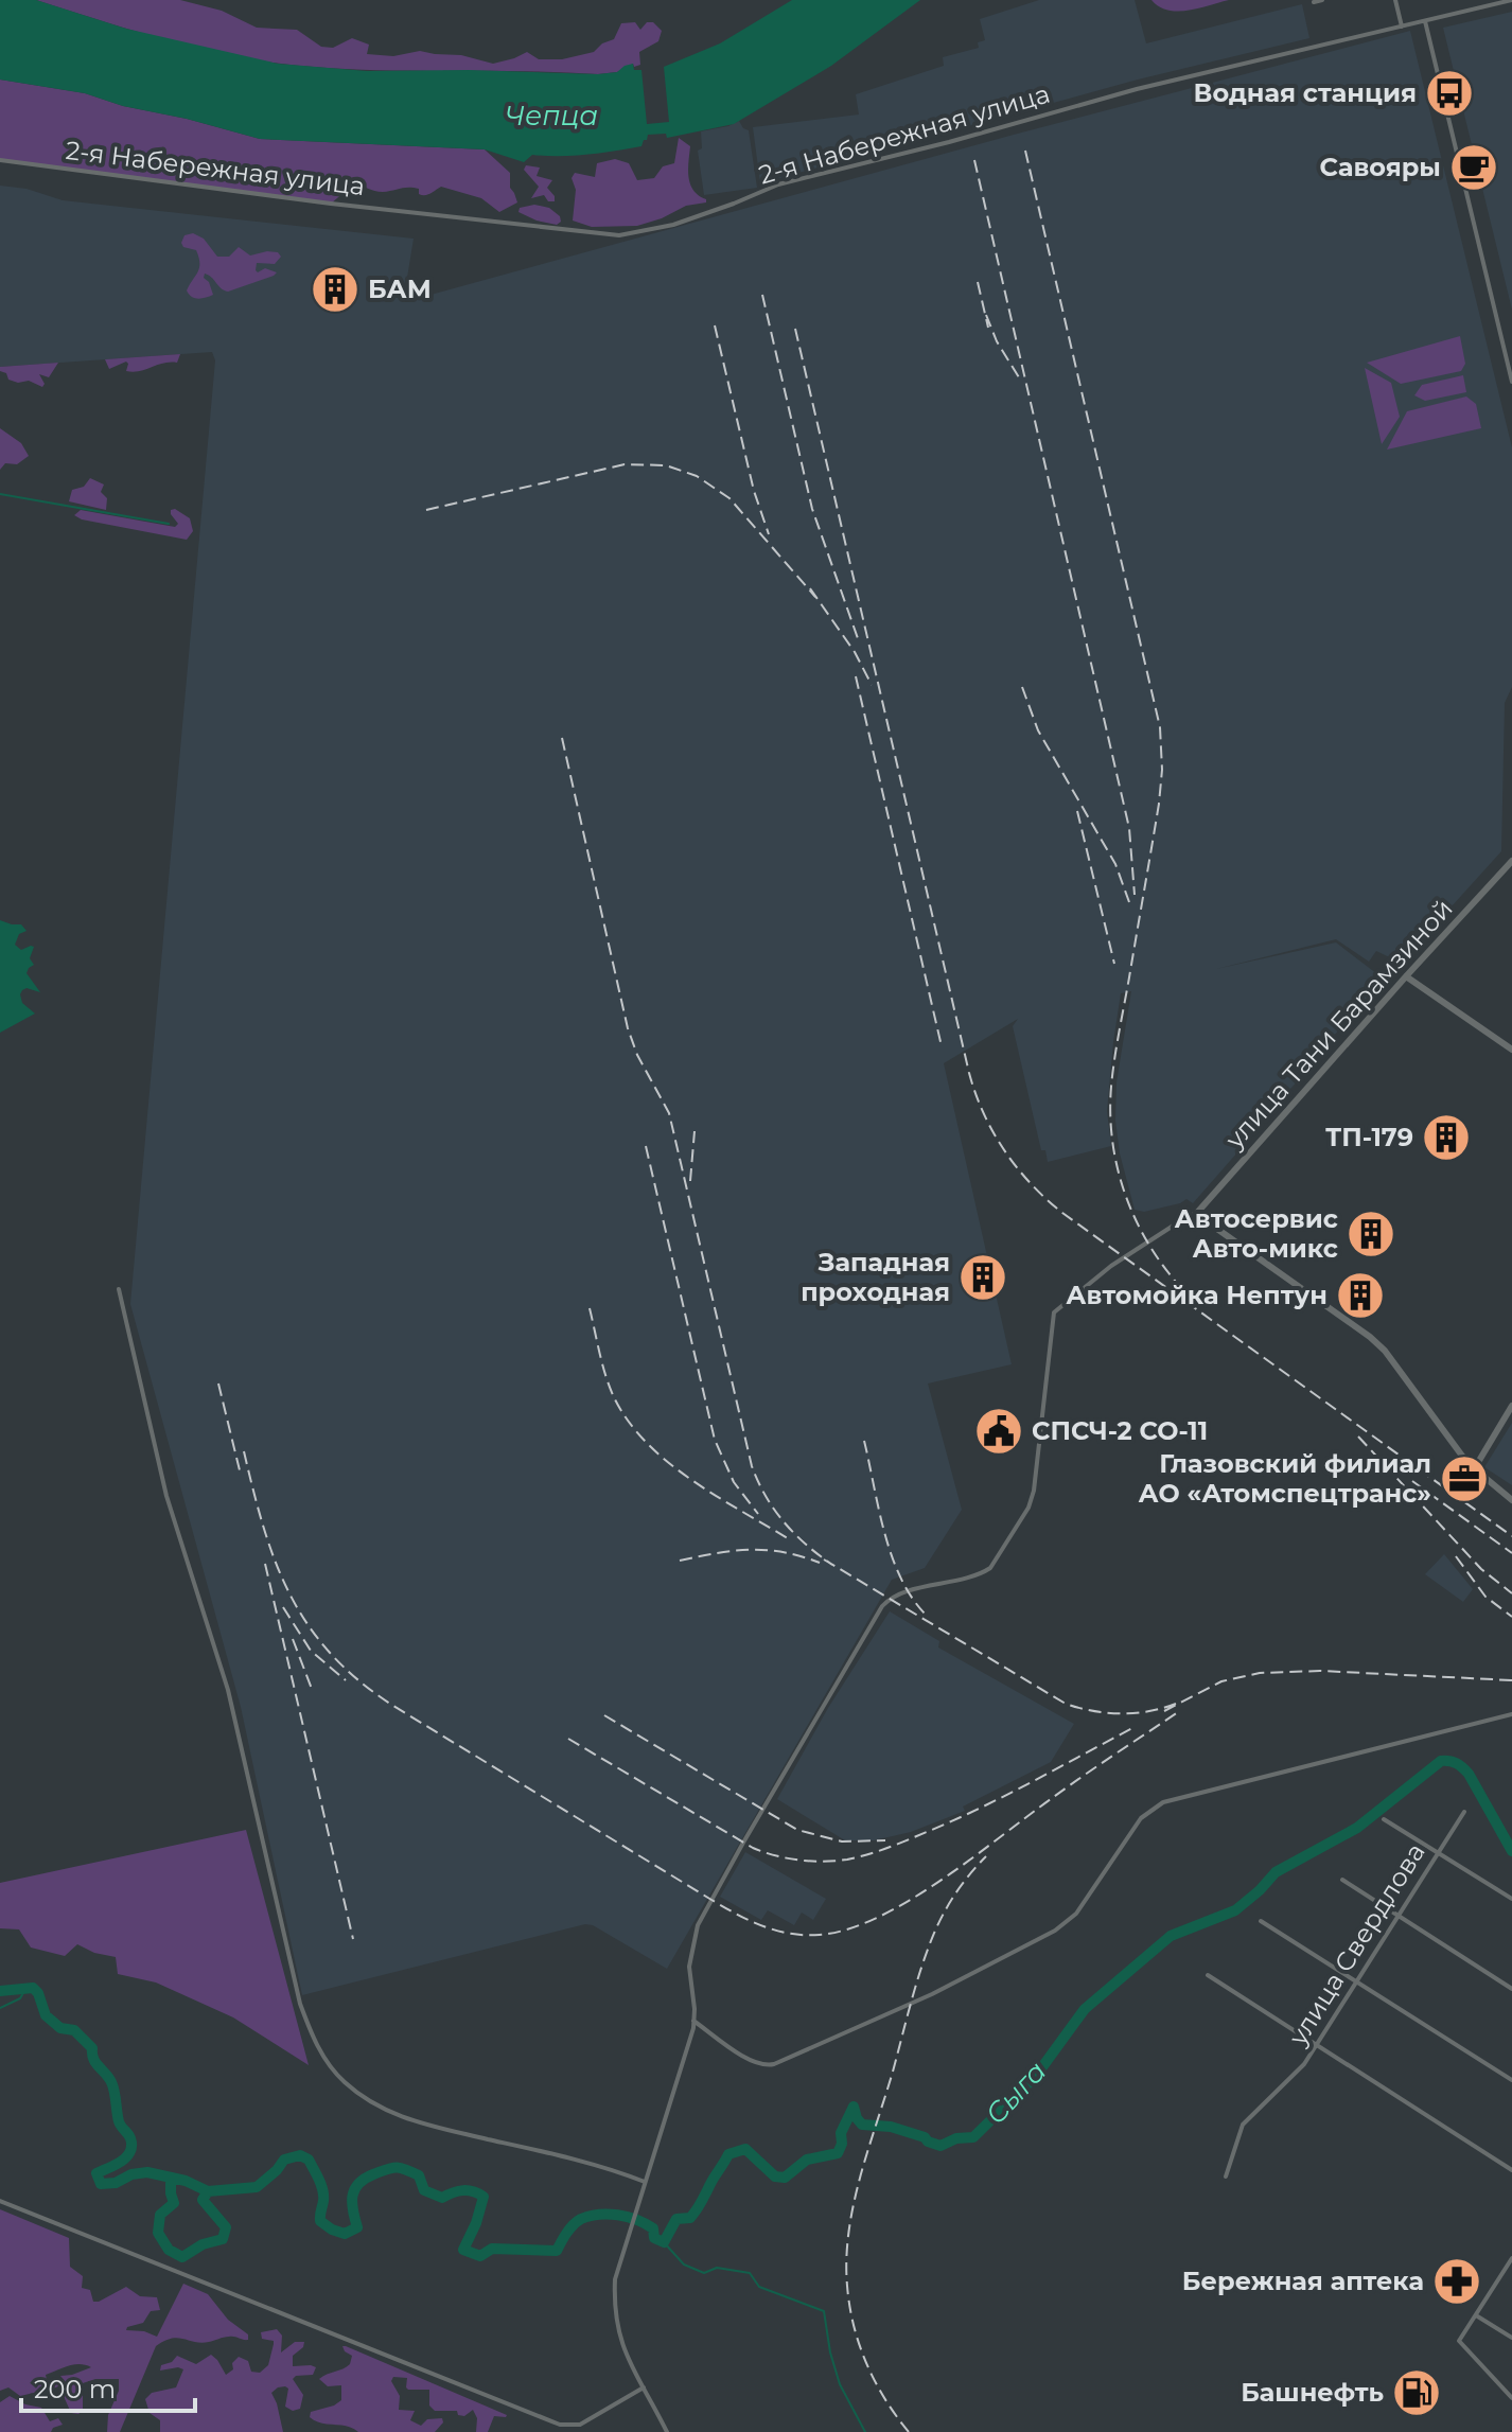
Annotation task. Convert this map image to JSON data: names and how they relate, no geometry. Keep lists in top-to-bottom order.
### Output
{
  "streets": {
    "street": ["2-я Набережная улица", "улица Тани Барамзиной", "улица Свердлова"]
  },
  "water": ["Чепца", "Сыга"],
  "places": {
    "bus stop": ["Водная станция"],
    "cafe": ["Савояры"],
    "building": [
      "БАМ",
      "ТП-179",
      "Автосервис Авто-микс",
      "Западная проходная",
      "Автомойка Нептун"
    ],
    "public building": ["СПСЧ-2 СО-11"],
    "office": ["Глазовский филиал АО «Атомспецтранс»"],
    "pharmacy": ["Бережная аптека"],
    "fuel station": ["Башнефть"]
  },
  "scale_bar": "200 m"
}
